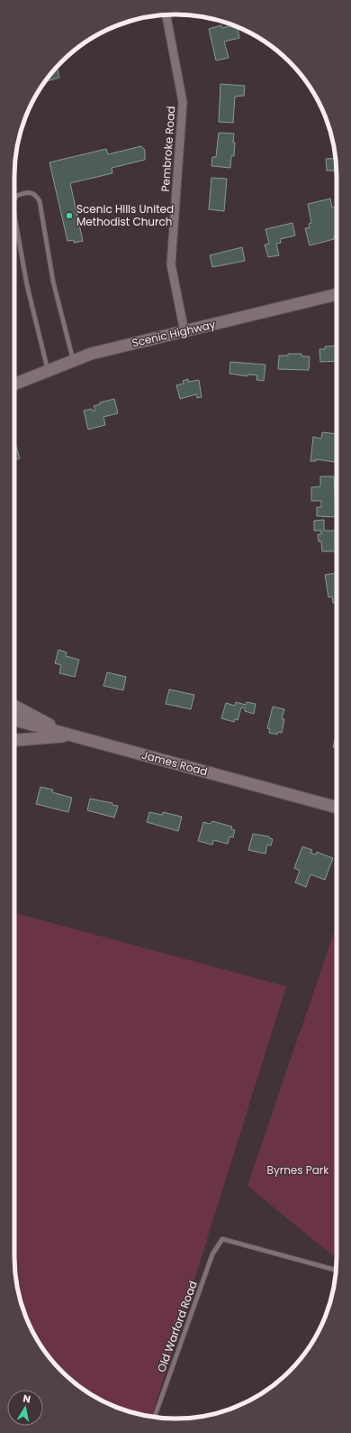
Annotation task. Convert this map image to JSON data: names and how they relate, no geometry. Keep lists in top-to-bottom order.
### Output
{
  "streets": {
    "main road": ["Scenic Highway", "James Road"],
    "street": ["Pembroke Road"],
    "lane": ["Old Warford Road"]
  },
  "crossings": [
    ["Pembroke Road", "Scenic Highway"]
  ],
  "parks": ["Byrnes Park"],
  "places": ["Scenic Hills United Methodist Church"],
  "north": "top"
}
